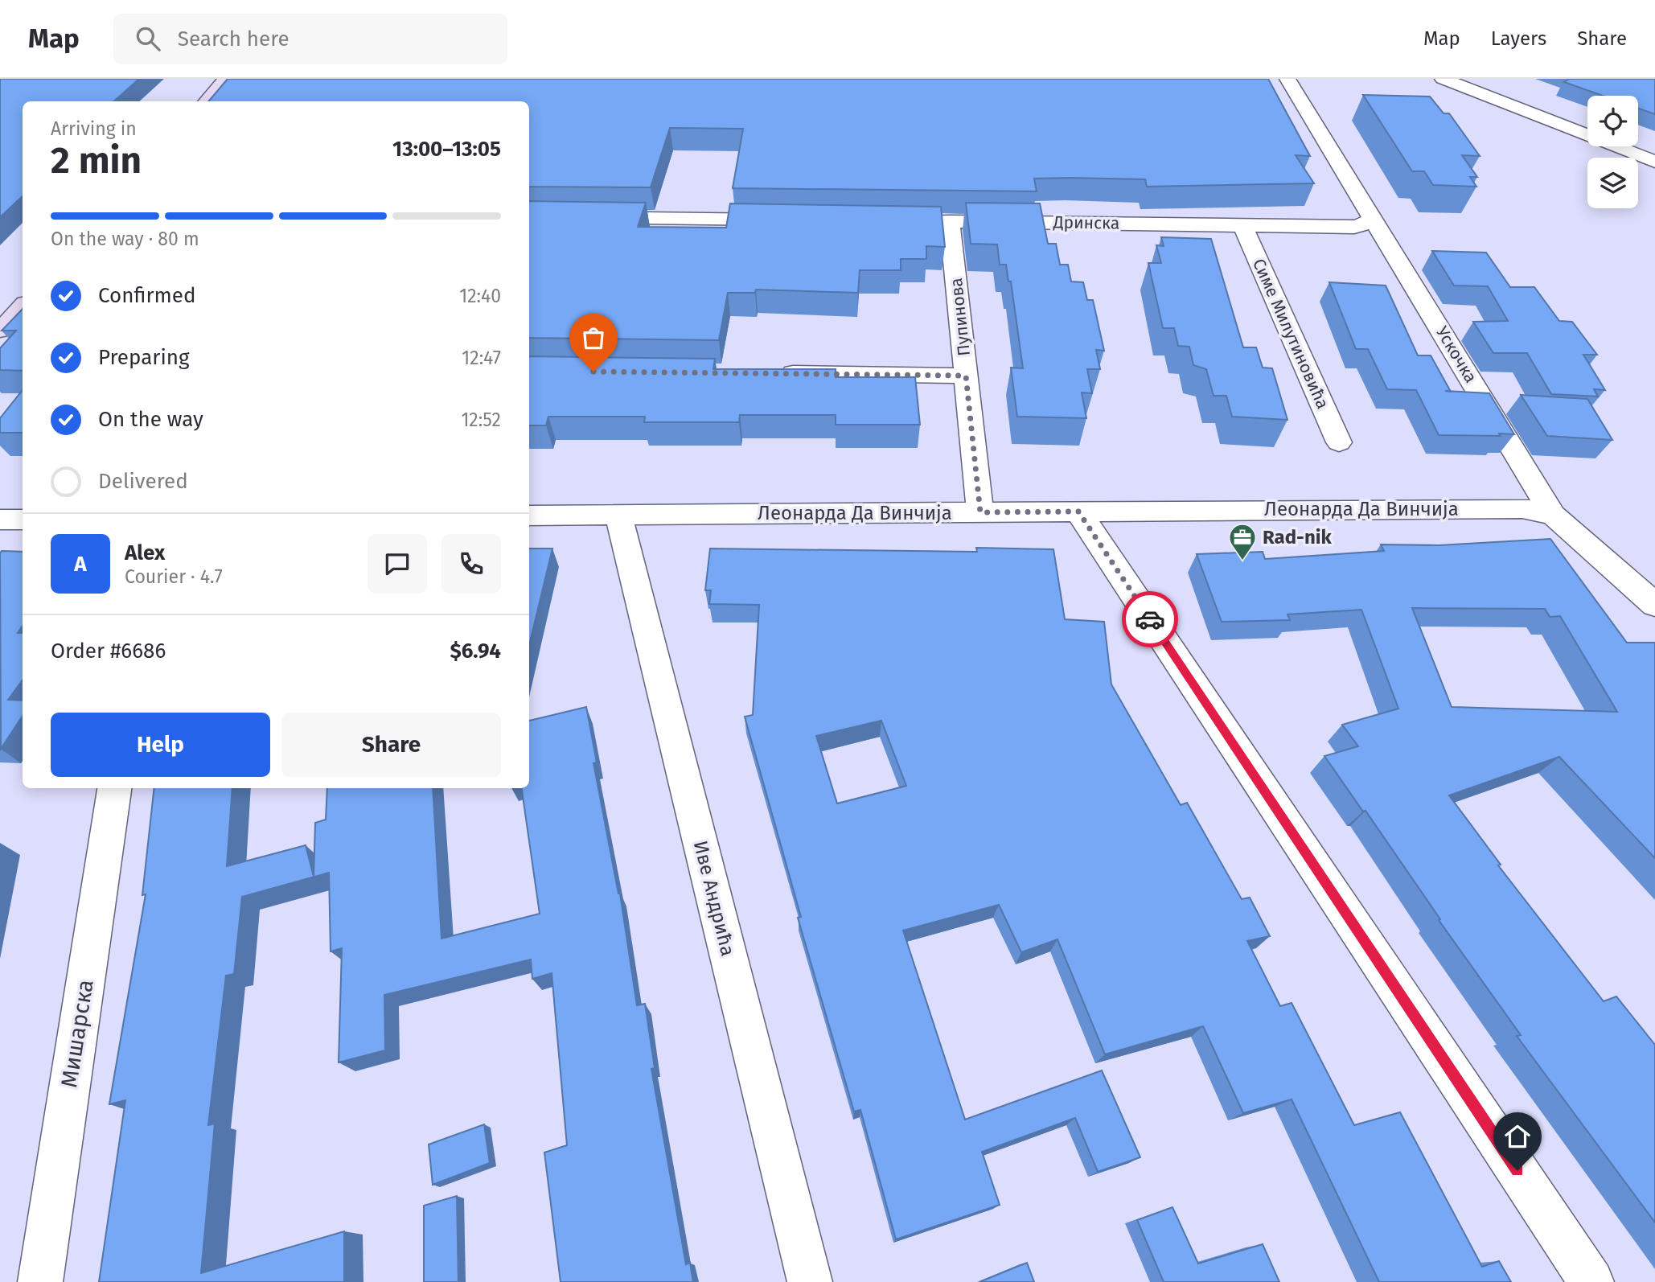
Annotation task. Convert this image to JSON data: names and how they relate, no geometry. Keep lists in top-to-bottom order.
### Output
{
  "streets": {
    "street": [
      "Дринска",
      "Пупинова",
      "Симе Милутиновића",
      "Ускочка",
      "Леонарда Да Винчија",
      "Иве Андрића",
      "Мишарска"
    ]
  },
  "crossings": [
    ["Дринска", "Пупинова"],
    ["Дринска", "Симе Милутиновића"],
    ["Дринска", "Ускочка"],
    ["Пупинова", "Леонарда Да Винчија"],
    ["Ускочка", "Леонарда Да Винчија"],
    ["Леонарда Да Винчија", "Иве Андрића"]
  ],
  "places": {
    "office": ["Rad-nik"]
  },
  "page": {
    "header": "Map",
    "search": "Search here",
    "nav": ["Map", "Layers", "Share"],
    "heading": ["2 min", "Arriving in", "13:00–13:05"],
    "panel": [
      "Alex",
      "Courier · 4.7",
      "Order #6686",
      "$6.94"
    ],
    "bar": "On the way · 80 m",
    "list": [
      ["Confirmed", "12:40"],
      ["Preparing", "12:47"],
      ["On the way", "12:52"],
      "Delivered"
    ],
    "round": "A",
    "buttons": ["Help", "Share"]
  }
}
